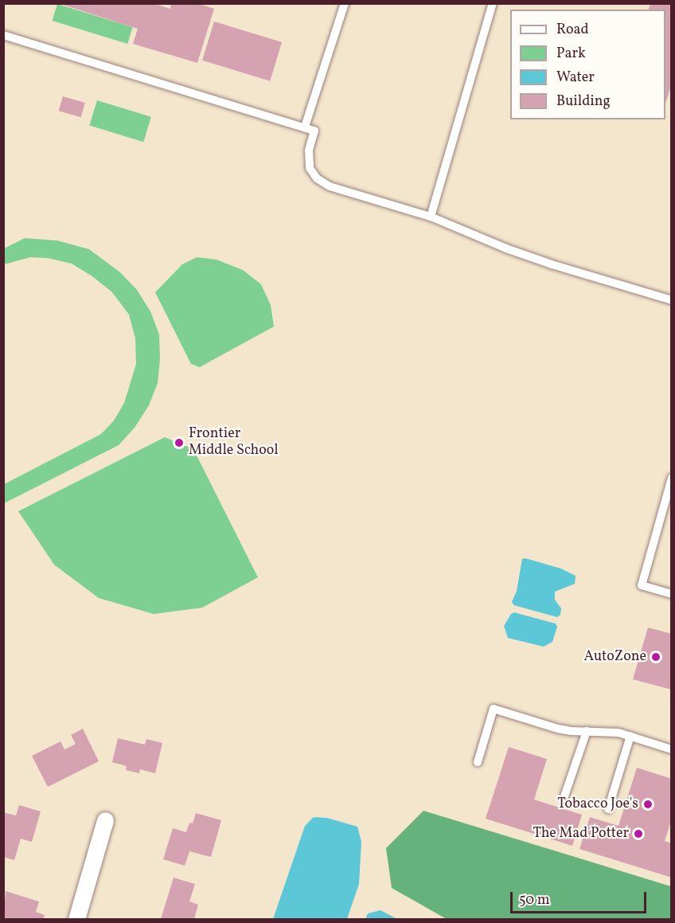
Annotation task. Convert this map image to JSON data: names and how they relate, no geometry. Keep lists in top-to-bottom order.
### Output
{
  "places": [
    "Frontier Middle School",
    "AutoZone",
    "Tobacco Joe's",
    "The Mad Potter"
  ],
  "legend": [
    "Road",
    "Park",
    "Water",
    "Building"
  ],
  "scale_bar": "50 m"
}
